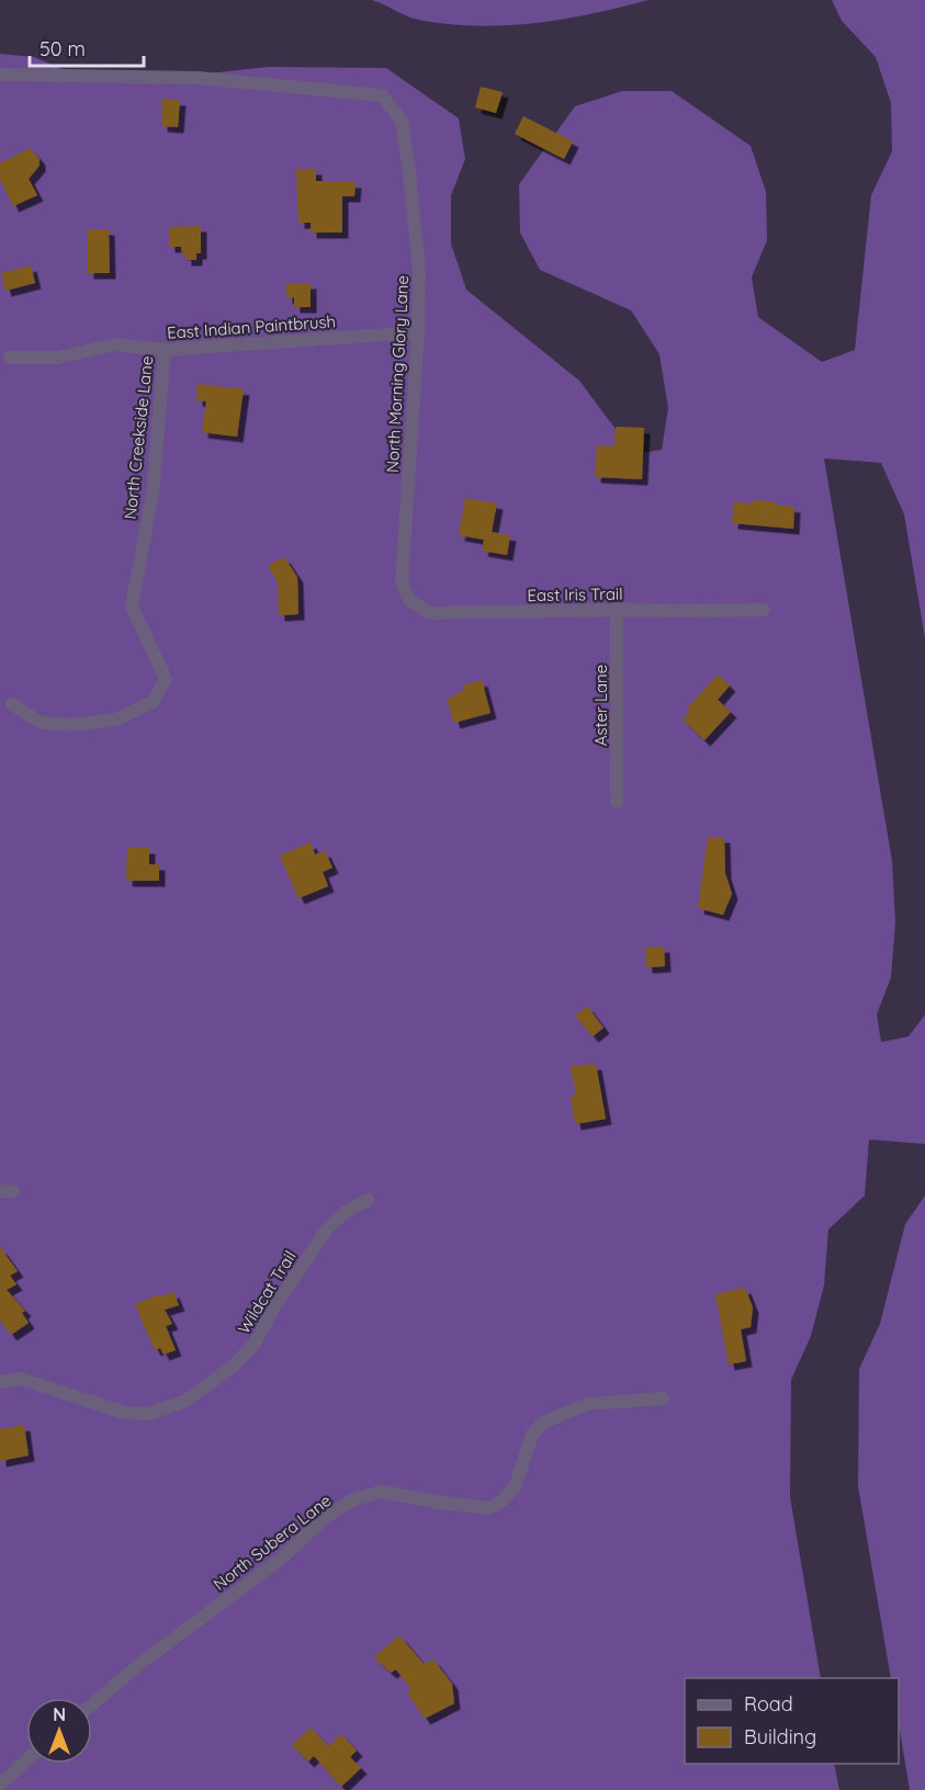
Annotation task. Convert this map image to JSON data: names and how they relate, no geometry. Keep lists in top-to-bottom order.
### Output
{
  "streets": {
    "street": [
      "East Indian Paintbrush",
      "North Morning Glory Lane",
      "North Creekside Lane",
      "East Iris Trail",
      "Aster Lane",
      "Wildcat Trail",
      "North Subera Lane"
    ]
  },
  "crossings": [
    ["East Indian Paintbrush", "North Morning Glory Lane"],
    ["East Indian Paintbrush", "North Creekside Lane"],
    ["North Morning Glory Lane", "East Iris Trail"],
    ["East Iris Trail", "Aster Lane"]
  ],
  "legend": ["Road", "Building"],
  "scale_bar": "50 m",
  "north": "top"
}
